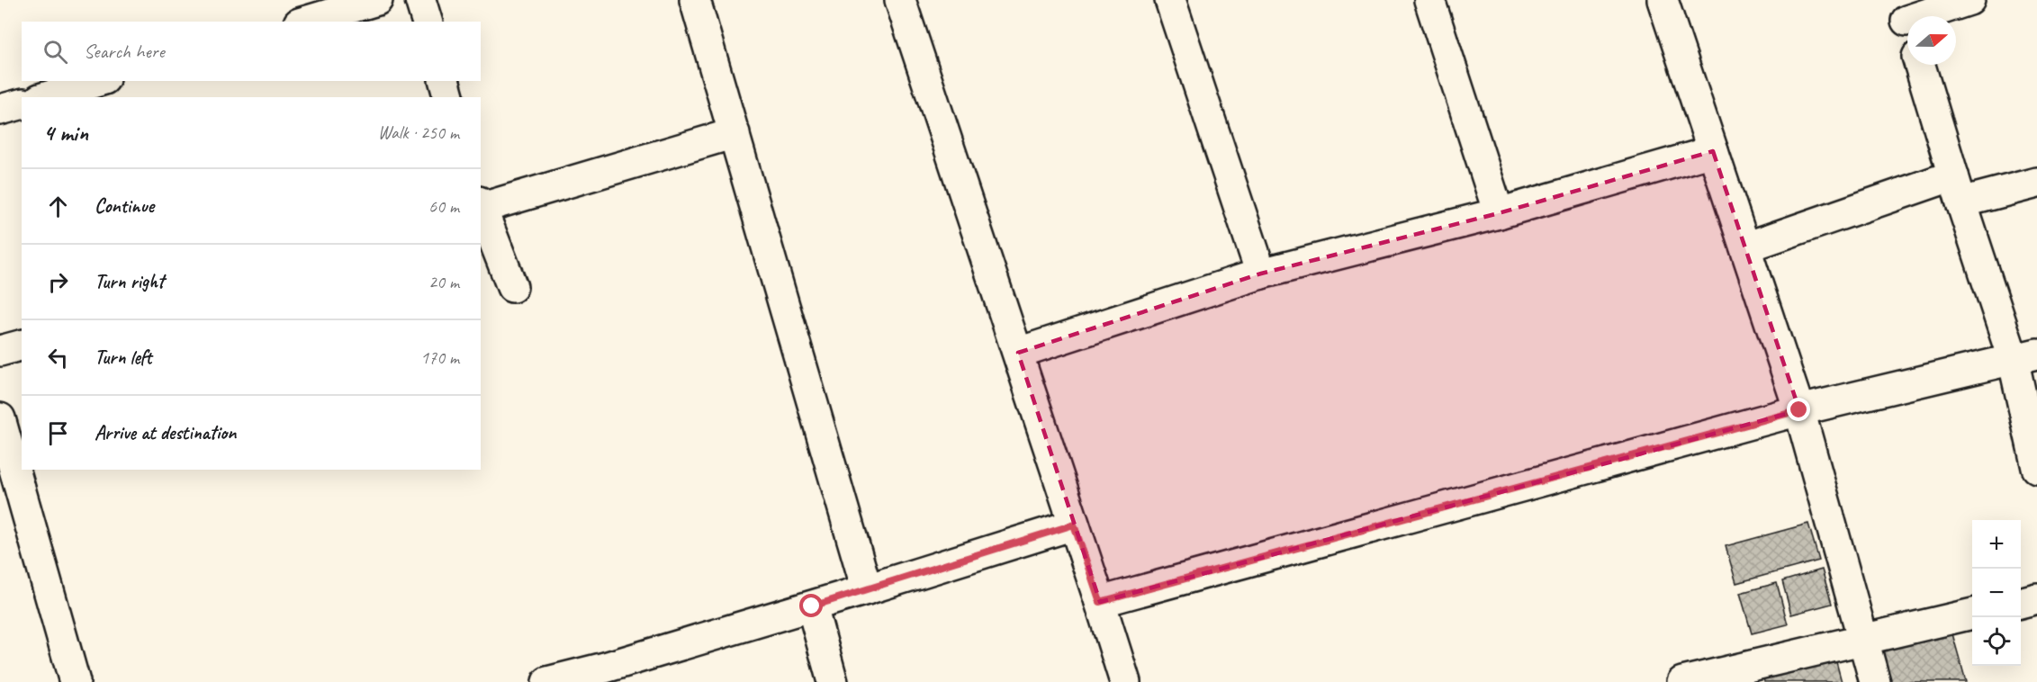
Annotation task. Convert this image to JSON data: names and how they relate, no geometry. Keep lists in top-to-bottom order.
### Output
{
  "north": "right",
  "page": {
    "search": "Search here",
    "heading": ["4 min", "Walk · 250 m"],
    "list": [
      ["Continue", "60 m"],
      ["Turn right", "20 m"],
      ["Turn left", "170 m"],
      "Arrive at destination"
    ],
    "map_buttons": ["+", "−"]
  }
}
